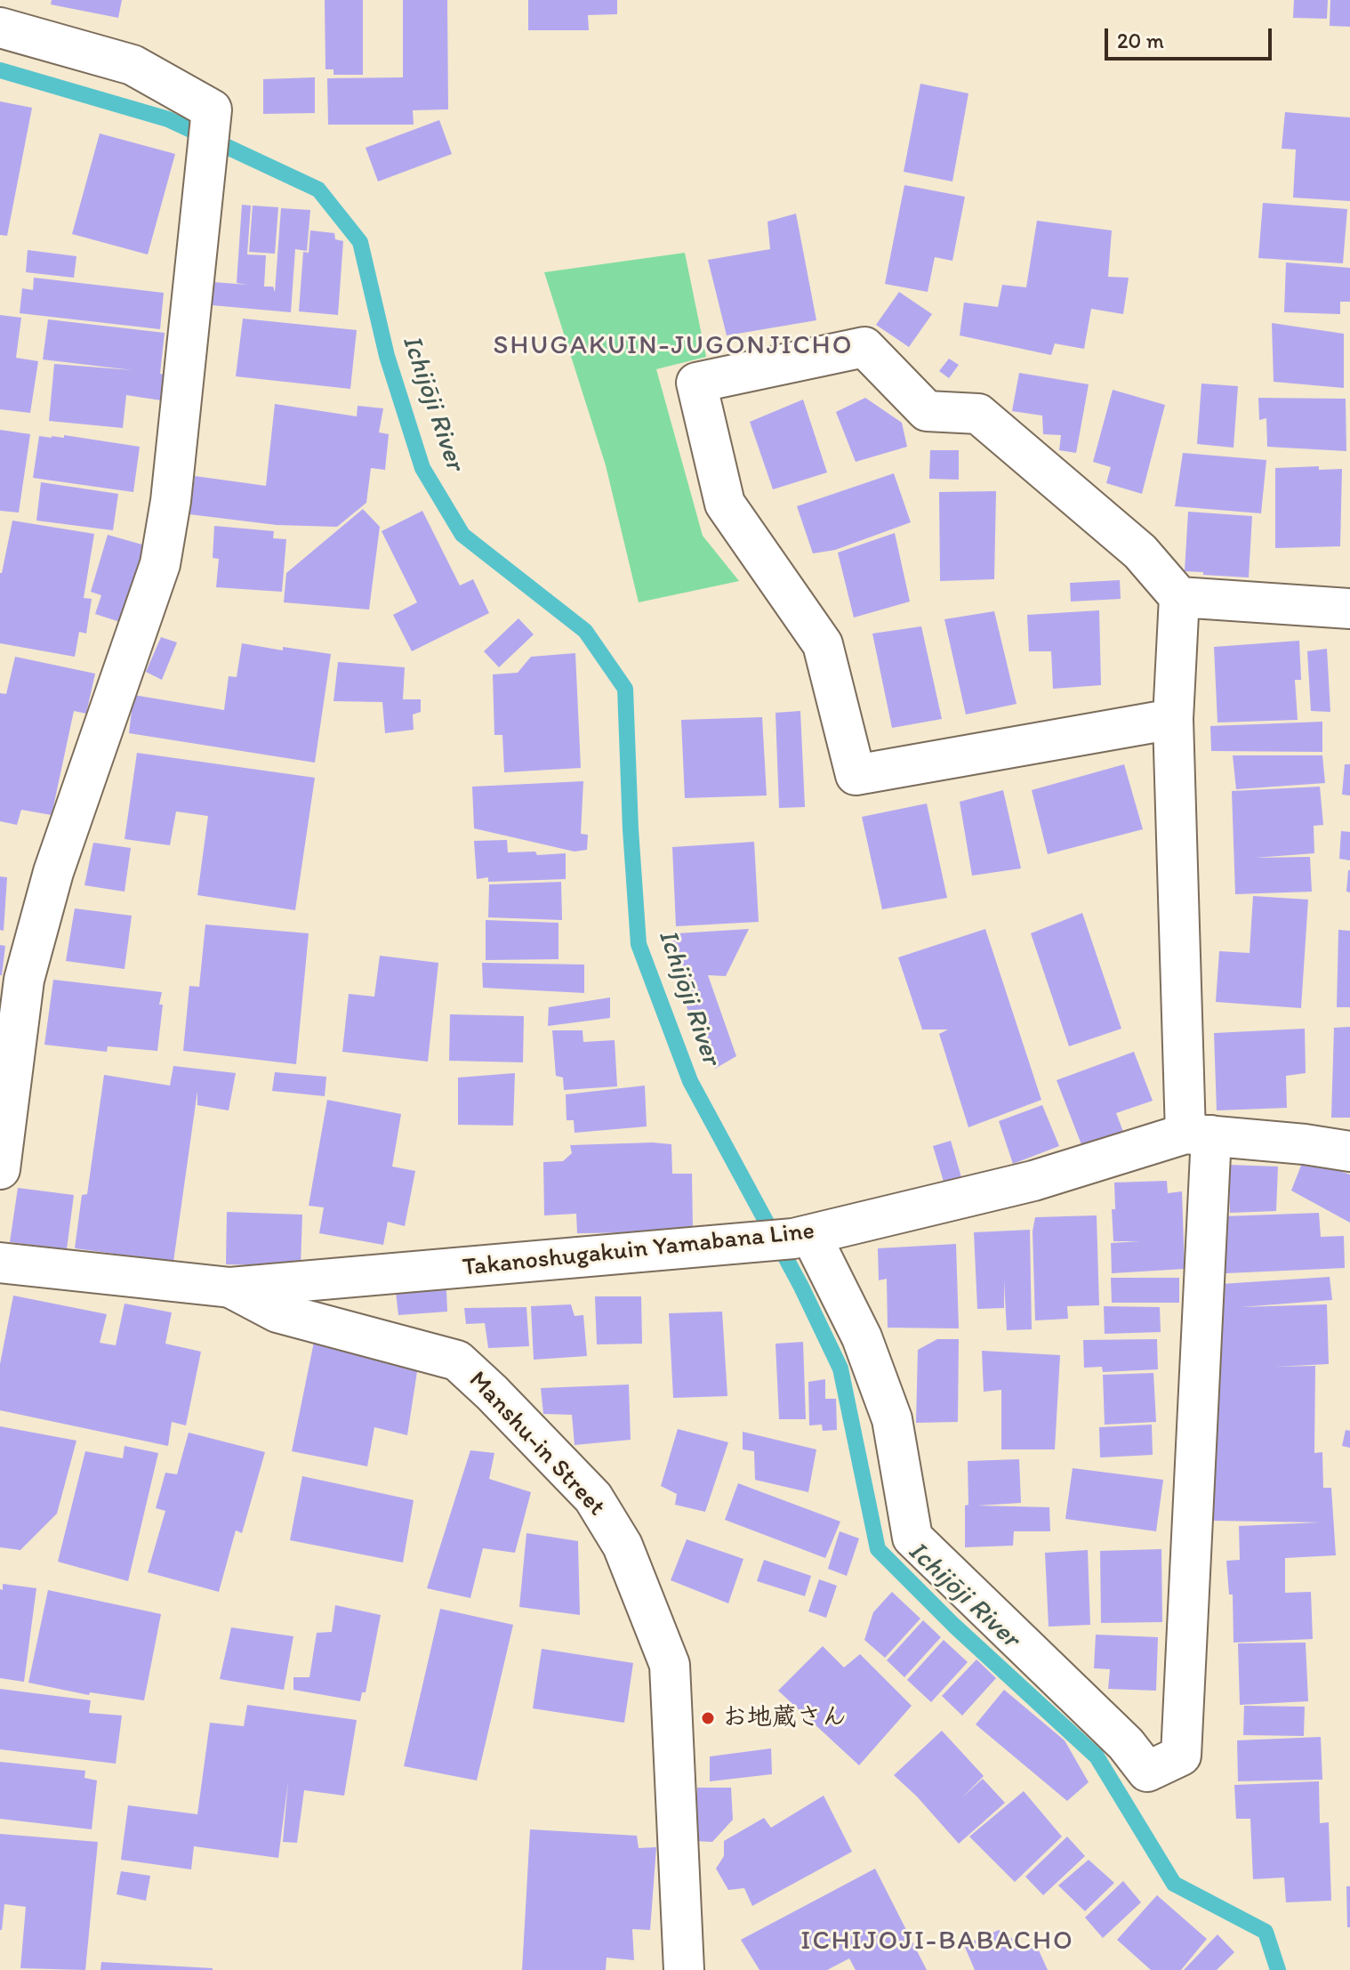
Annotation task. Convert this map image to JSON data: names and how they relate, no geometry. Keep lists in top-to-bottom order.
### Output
{
  "streets": {
    "street": ["Takanoshugakuin Yamabana Line", "Manshu-in Street"]
  },
  "crossings": [
    ["Takanoshugakuin Yamabana Line", "Manshu-in Street"]
  ],
  "districts": ["SHUGAKUIN-JUGONJICHO", "ICHIJOJI-BABACHO"],
  "water": ["Ichijōji River"],
  "places": ["お地蔵さん"],
  "scale_bar": "20 m"
}
